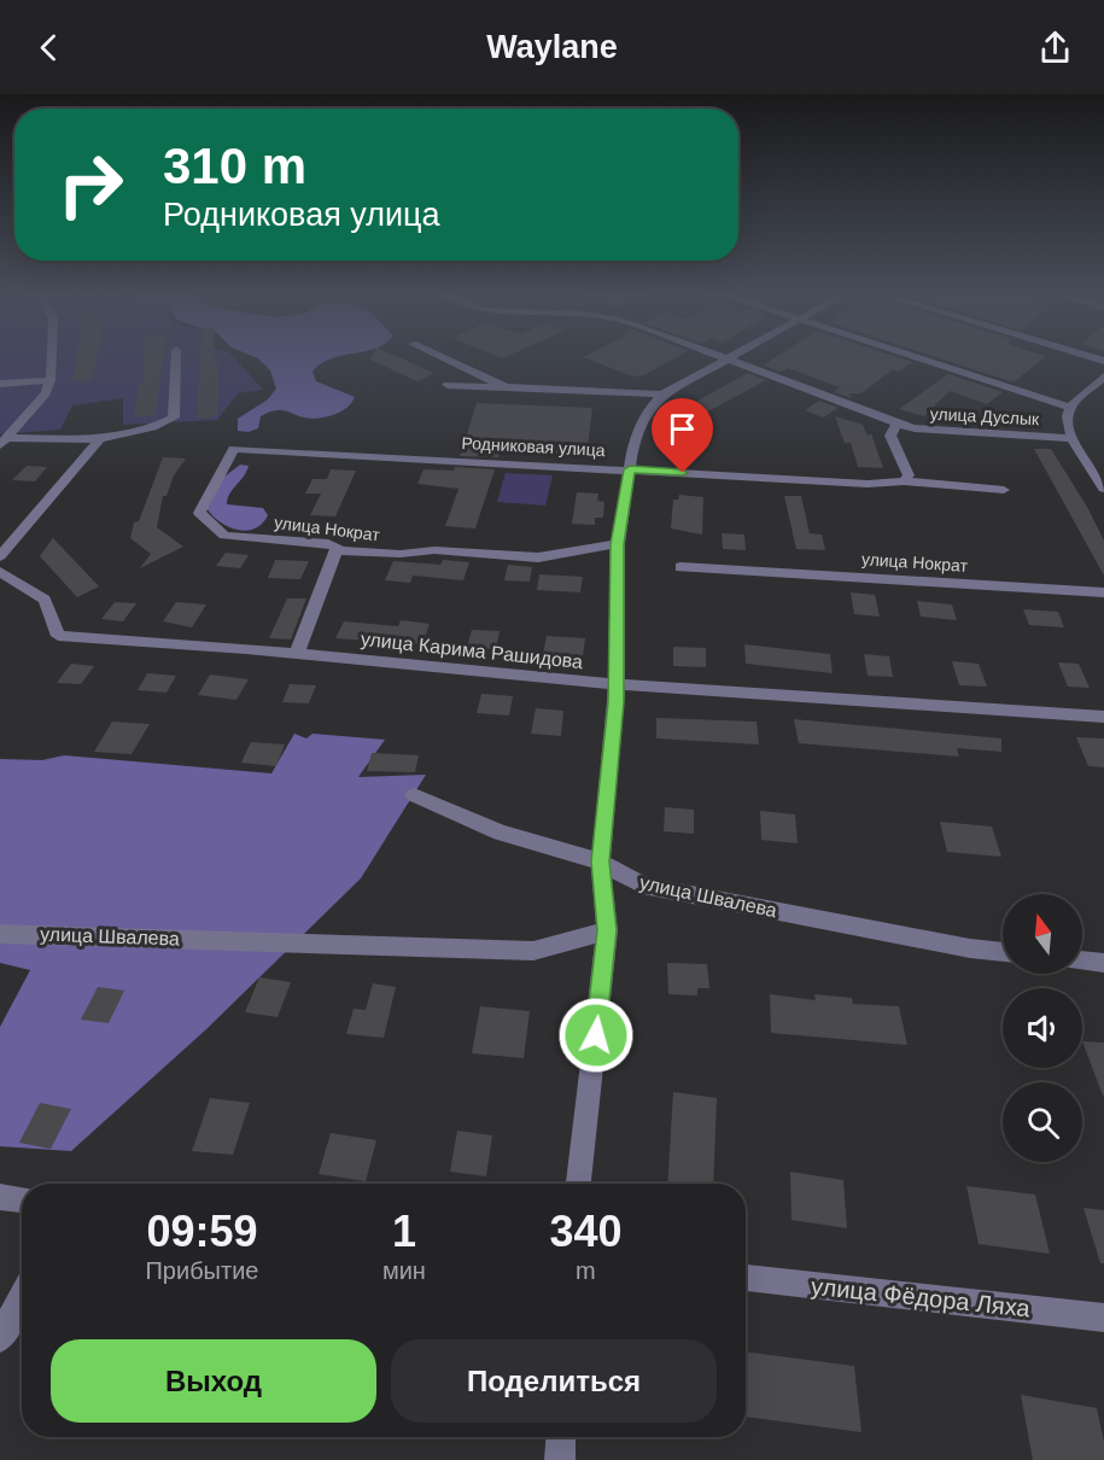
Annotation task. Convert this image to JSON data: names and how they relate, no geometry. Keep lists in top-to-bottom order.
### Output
{
  "streets": {
    "street": [
      "улица Дуслык",
      "Родниковая улица",
      "улица Нократ",
      "улица Карима Рашидова",
      "улица Швалева",
      "улица Фёдора Ляха"
    ]
  },
  "crossings": [
    ["Родниковая улица", "улица Нократ"]
  ],
  "north": "top",
  "page": {
    "header": "Waylane",
    "turn": ["310 m", "Родниковая улица"],
    "eta": [
      "09:59",
      "Прибытие",
      "1",
      "мин",
      "340",
      "m"
    ],
    "buttons": ["Выход", "Поделиться"]
  }
}
